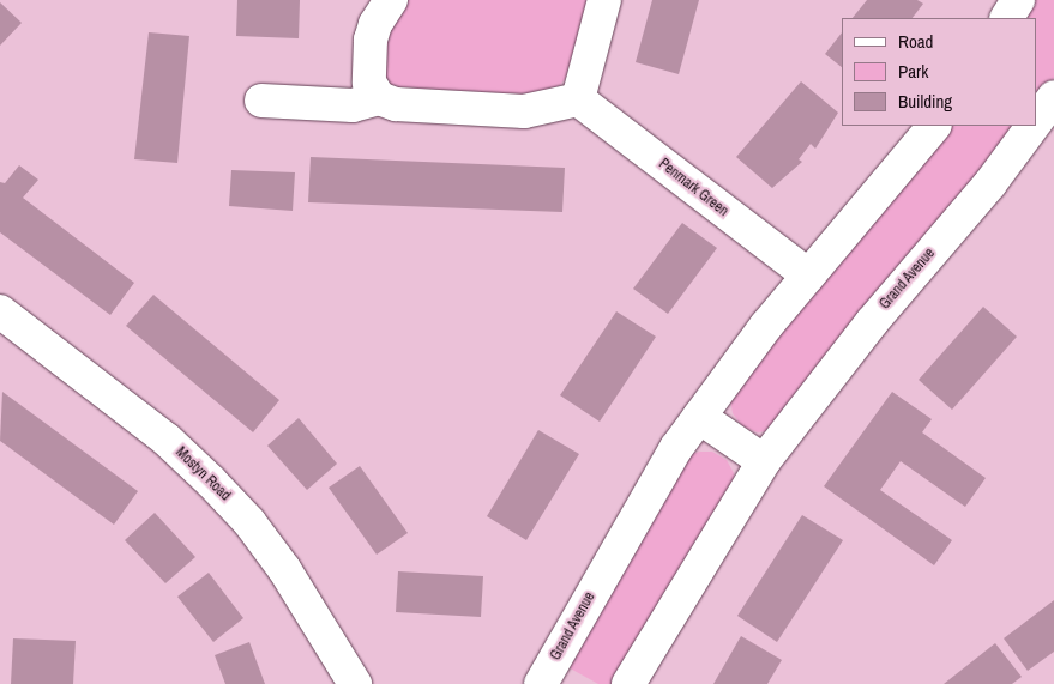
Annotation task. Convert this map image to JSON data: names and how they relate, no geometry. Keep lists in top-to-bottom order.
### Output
{
  "streets": {
    "street": ["Penmark Green", "Grand Avenue", "Mostyn Road"]
  },
  "crossings": [
    ["Penmark Green", "Grand Avenue"]
  ],
  "legend": ["Road", "Park", "Building"]
}
